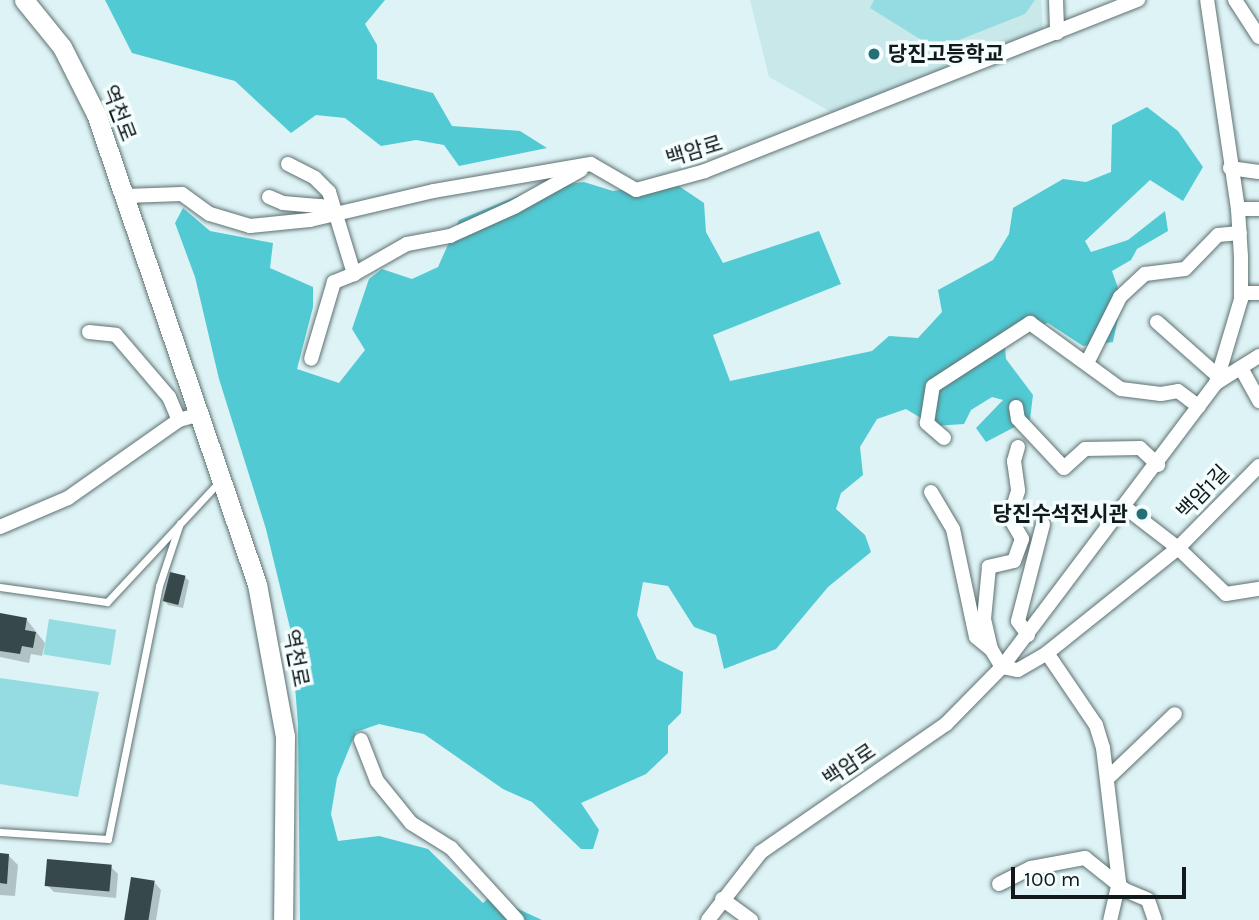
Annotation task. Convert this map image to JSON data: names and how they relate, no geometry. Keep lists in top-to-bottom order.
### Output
{
  "streets": {
    "street": ["역천로", "백암로", "백암1길"]
  },
  "places": ["당진고등학교", "당진수석전시관"],
  "scale_bar": "100 m"
}
